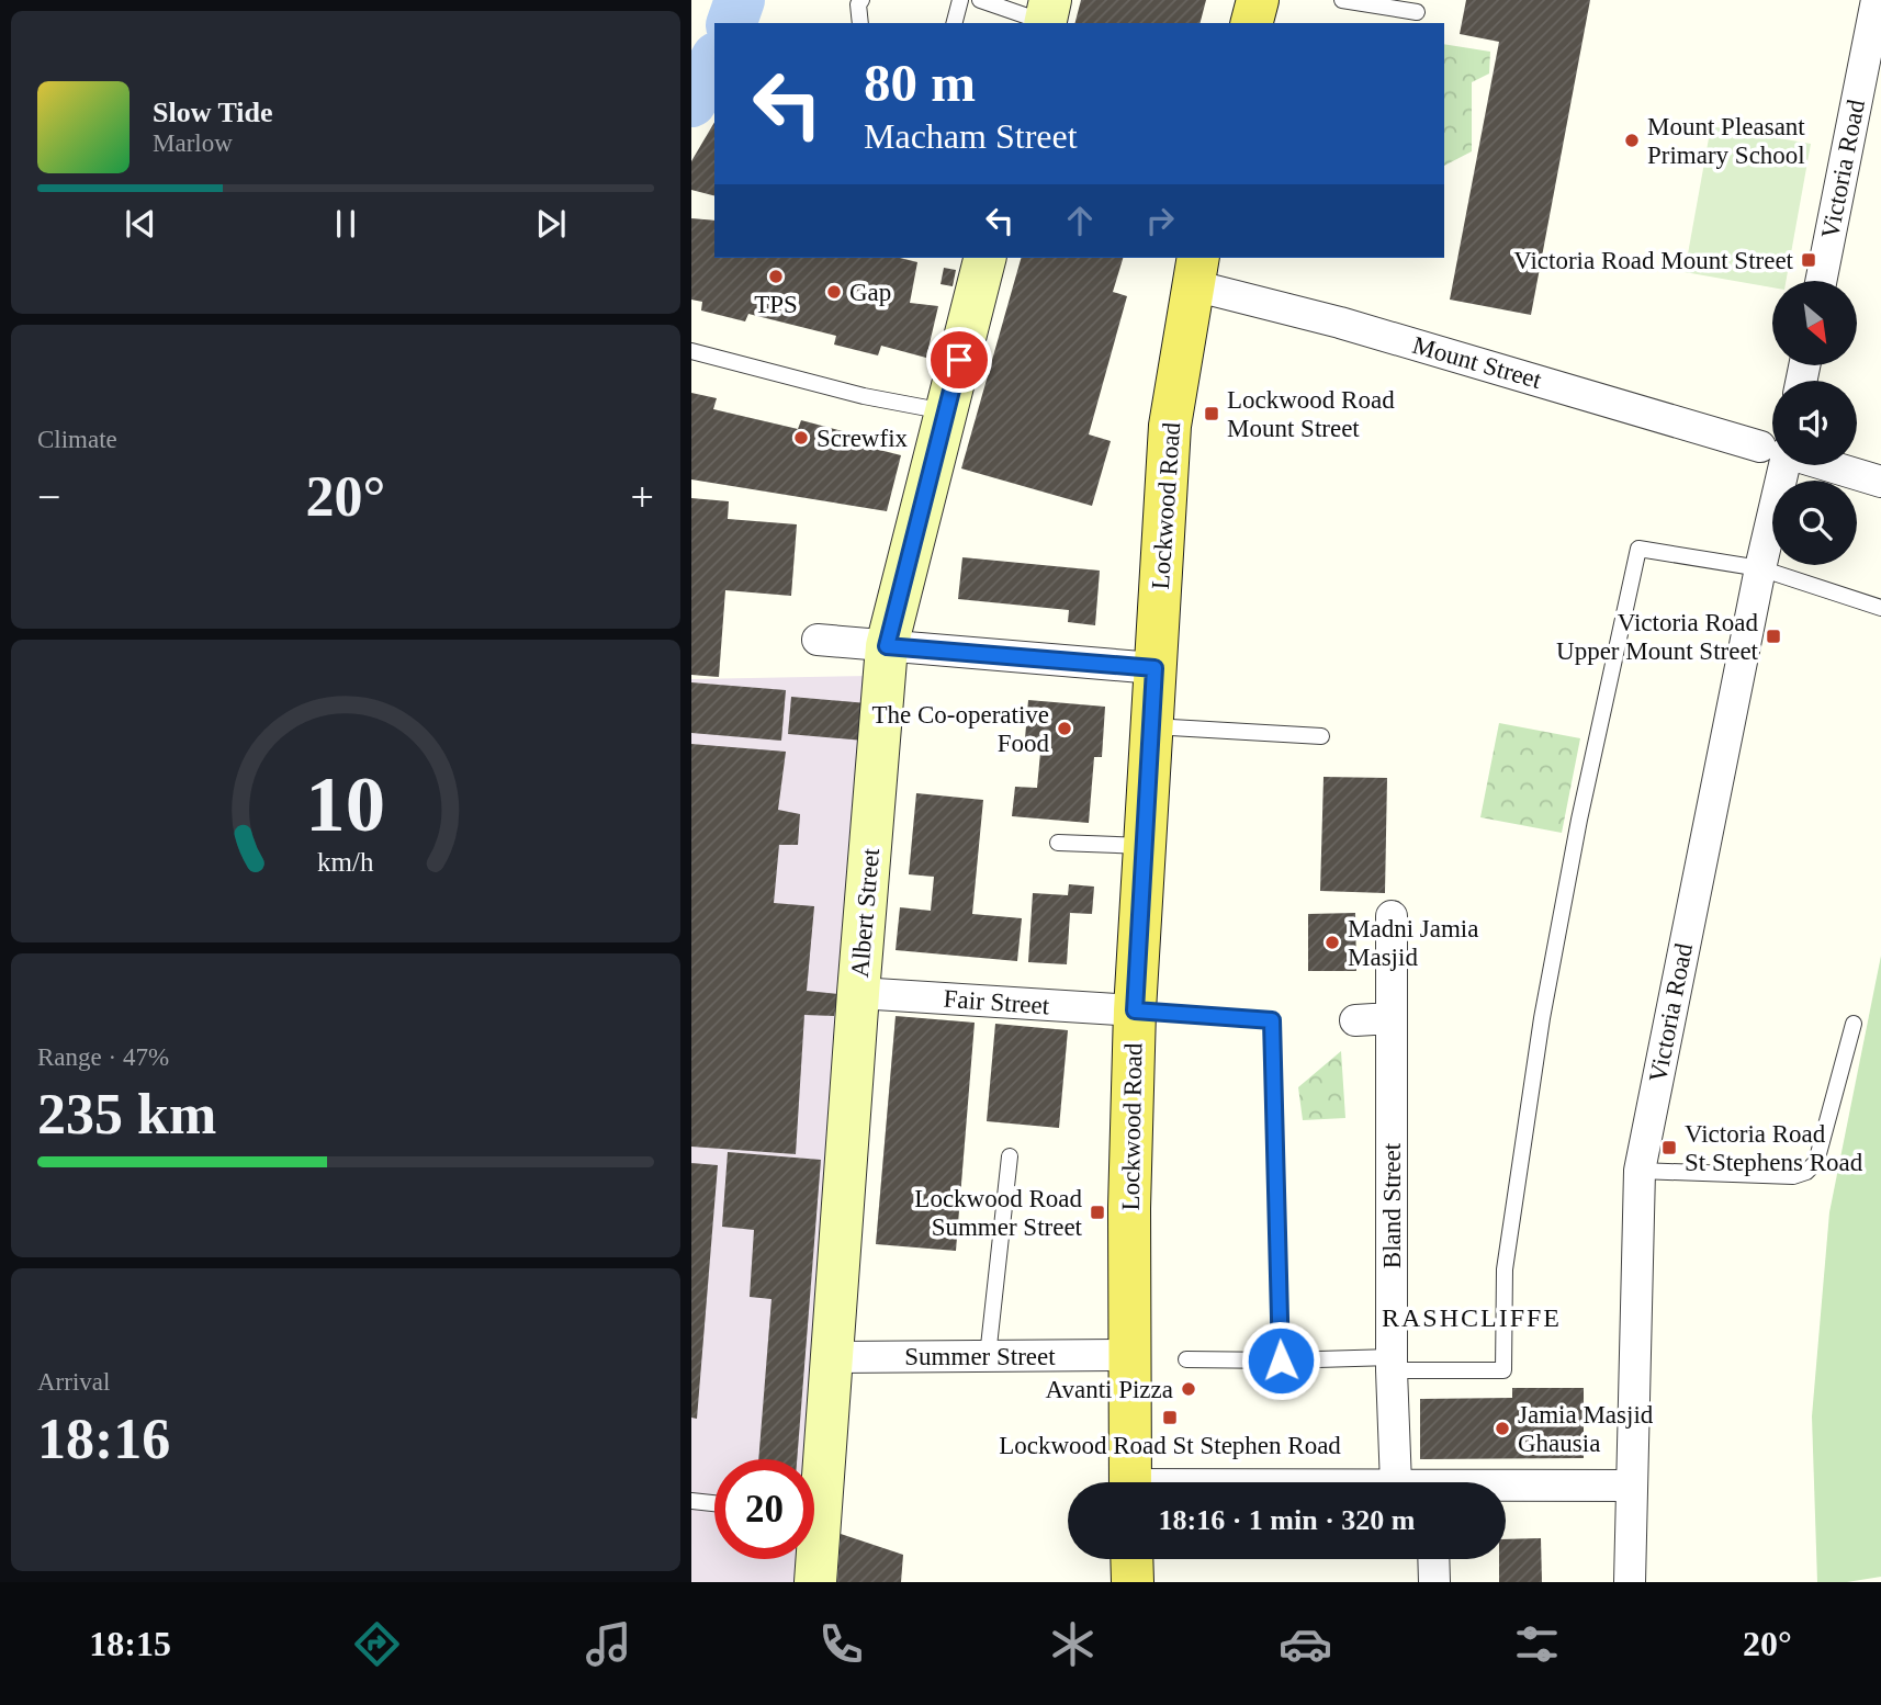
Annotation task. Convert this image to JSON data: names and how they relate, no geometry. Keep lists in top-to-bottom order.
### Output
{
  "streets": {
    "main road": ["Lockwood Road"],
    "street": [
      "Victoria Road",
      "Mount Street",
      "Albert Street",
      "Fair Street",
      "Bland Street",
      "Summer Street"
    ]
  },
  "crossings": [
    ["Mount Street", "Lockwood Road"],
    ["Lockwood Road", "Fair Street"],
    ["Lockwood Road", "Summer Street"],
    ["Albert Street", "Fair Street"],
    ["Albert Street", "Summer Street"]
  ],
  "districts": ["RASHCLIFFE"],
  "places": {
    "other": [
      "Mount Pleasant Primary School",
      "TPS",
      "Gap",
      "Screwfix",
      "The Co-operative Food",
      "Madni Jamia Masjid",
      "Avanti Pizza",
      "Jamia Masjid Ghausia"
    ],
    "transit": [
      "Victoria Road Mount Street",
      "Lockwood Road Mount Street",
      "Victoria Road Upper Mount Street",
      "Victoria Road St Stephens Road",
      "Lockwood Road Summer Street",
      "Lockwood Road St Stephen Road"
    ]
  },
  "north": "bottom right",
  "page": {
    "turn": ["80 m", "Macham Street"],
    "song": ["Slow Tide", "Marlow"],
    "tile": [
      "Climate",
      ["Range · 47%", "235 km"],
      ["Arrival", "18:16"]
    ],
    "heat": ["−", "20°", "+"],
    "limit": "20",
    "trip": "18:16 · 1 min · 320 m",
    "tabs": ["18:15", "20°"],
    "gauge": ["10", "km/h"]
  }
}
